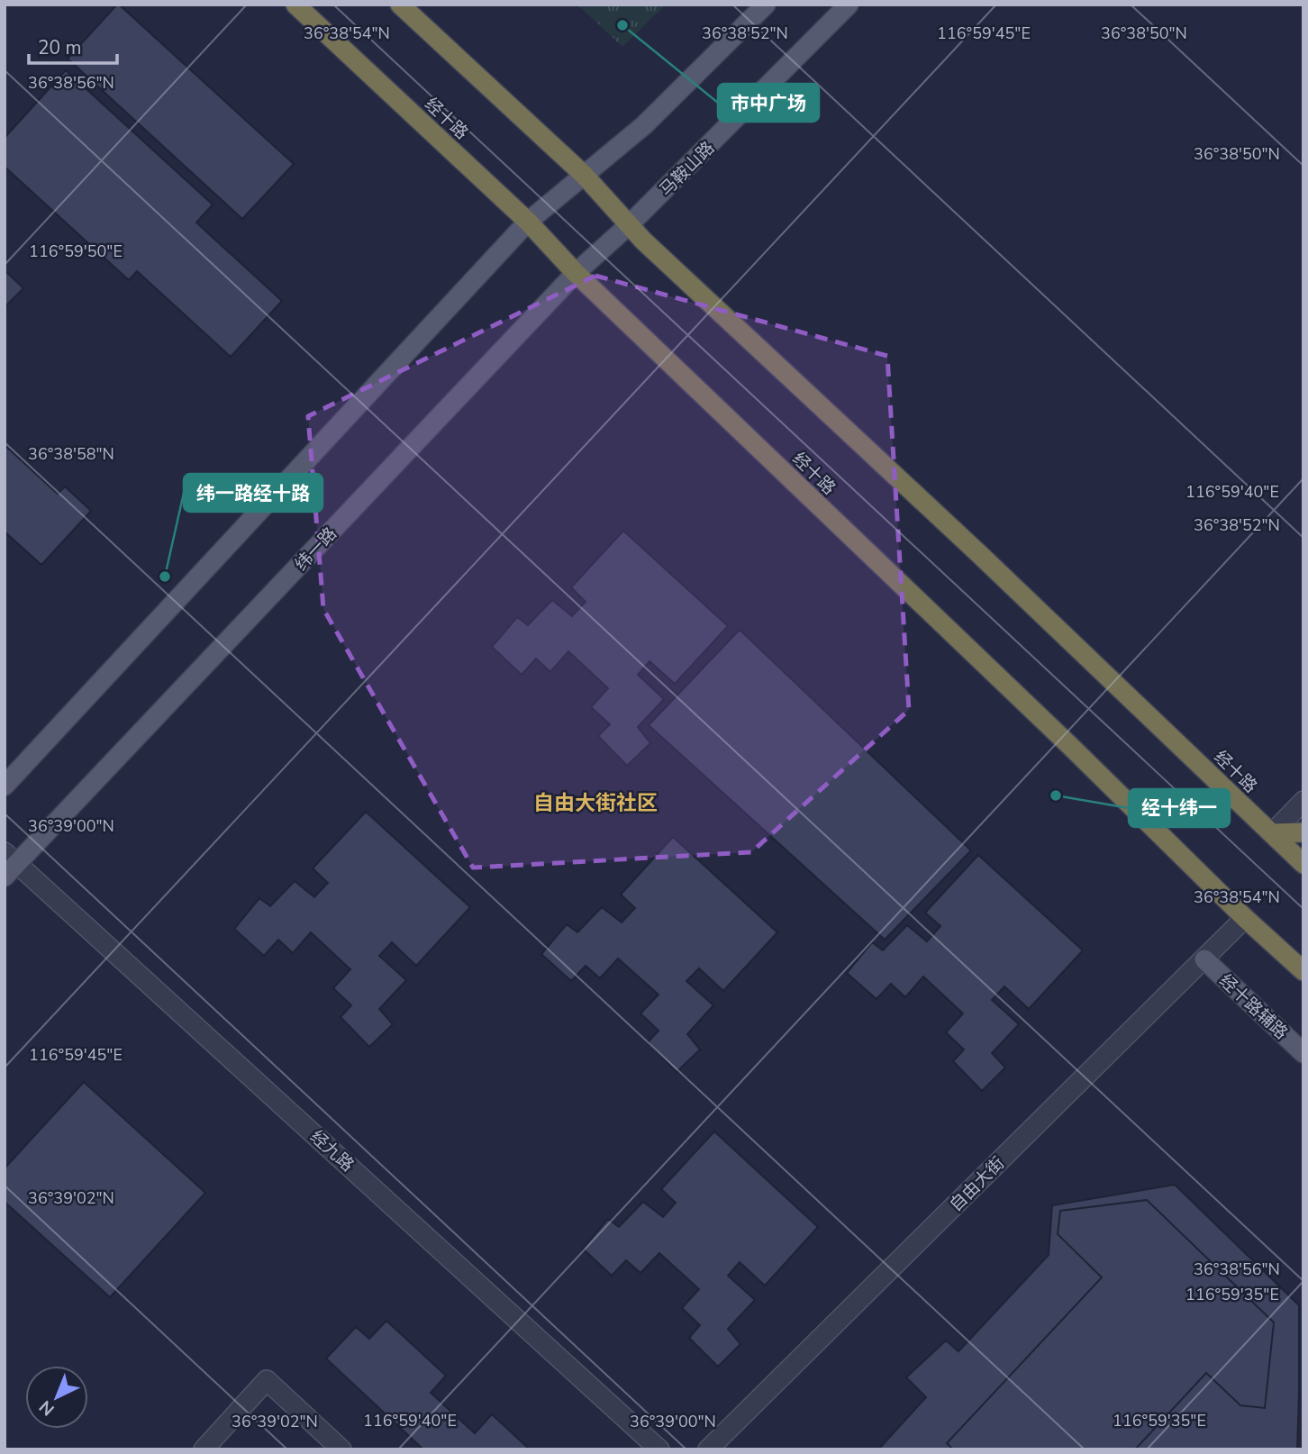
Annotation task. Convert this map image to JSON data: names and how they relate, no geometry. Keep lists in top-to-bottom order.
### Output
{
  "streets": {
    "highway": ["经十路"],
    "main road": ["马鞍山路", "纬一路", "经十路辅路"],
    "street": ["经九路", "自由大街"]
  },
  "crossings": [
    ["经十路", "马鞍山路"],
    ["经十路", "纬一路"],
    ["经十路", "自由大街"],
    ["马鞍山路", "纬一路"],
    ["纬一路", "经九路"],
    ["经十路辅路", "自由大街"]
  ],
  "districts": ["自由大街社区"],
  "places": ["市中广场", "纬一路经十路", "经十纬一"],
  "scale_bar": "20 m",
  "north": "bottom left",
  "coordinates": [
    "36°38'54\"N",
    "36°38'52\"N",
    "36°38'50\"N",
    "116°59'45\"E",
    "36°38'56\"N",
    "116°59'50\"E",
    "36°38'58\"N",
    "116°59'40\"E",
    "36°39'00\"N",
    "36°39'02\"N",
    "116°59'35\"E"
  ]
}
